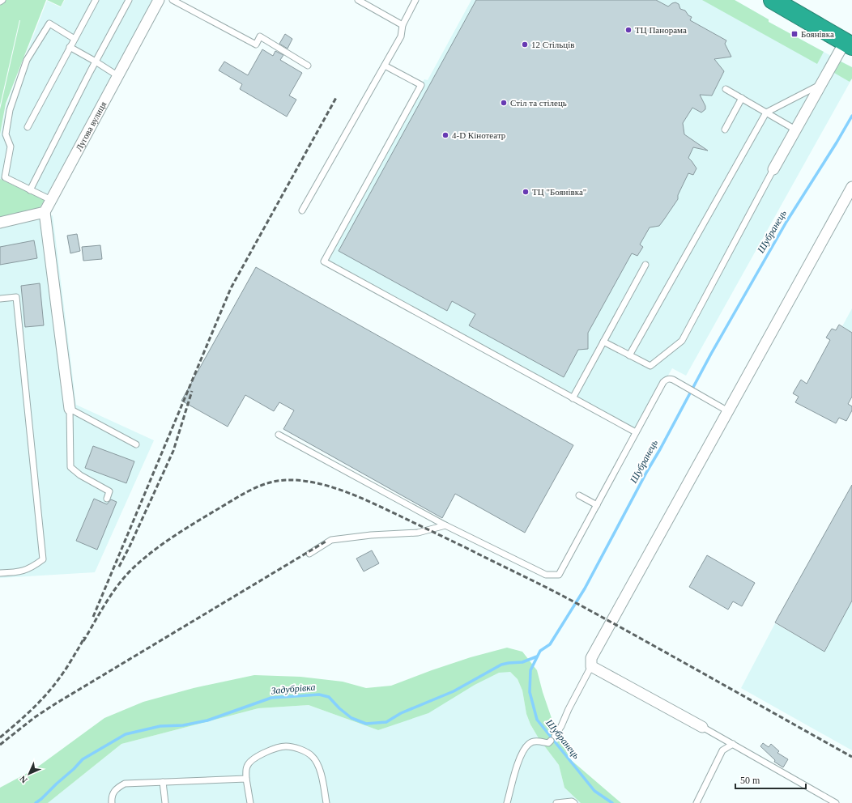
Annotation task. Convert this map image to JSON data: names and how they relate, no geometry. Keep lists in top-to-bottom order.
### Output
{
  "streets": {
    "street": ["Лугова вулиця"]
  },
  "water": ["Шубранець", "Задубрівка"],
  "places": {
    "other": [
      "ТЦ Панорама",
      "12 Стільців",
      "Стіл та стілець",
      "4-D Кінотеатр",
      "ТЦ \"Боянівка\""
    ],
    "transit": ["Боянівка"]
  },
  "scale_bar": "50 m",
  "north": "bottom left"
}
